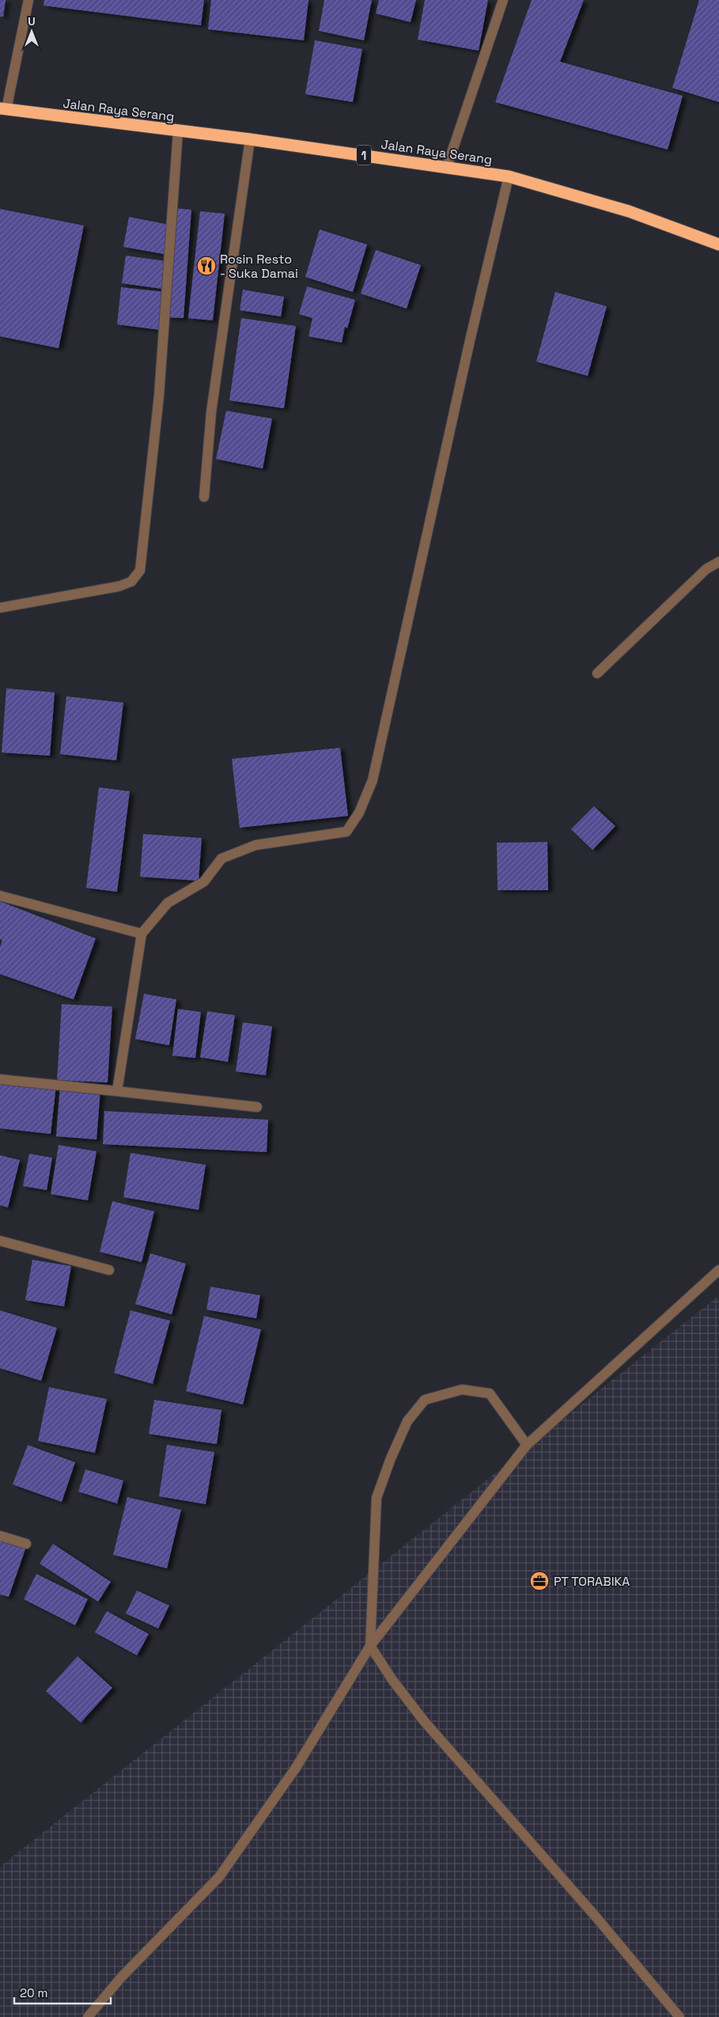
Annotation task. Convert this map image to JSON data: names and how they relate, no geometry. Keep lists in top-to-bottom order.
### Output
{
  "streets": {
    "highway": ["Jalan Raya Serang", "1"]
  },
  "places": {
    "restaurant": ["Rosin Resto - Suka Damai"],
    "office": ["PT TORABIKA"]
  },
  "scale_bar": "20 m",
  "north": "top"
}
